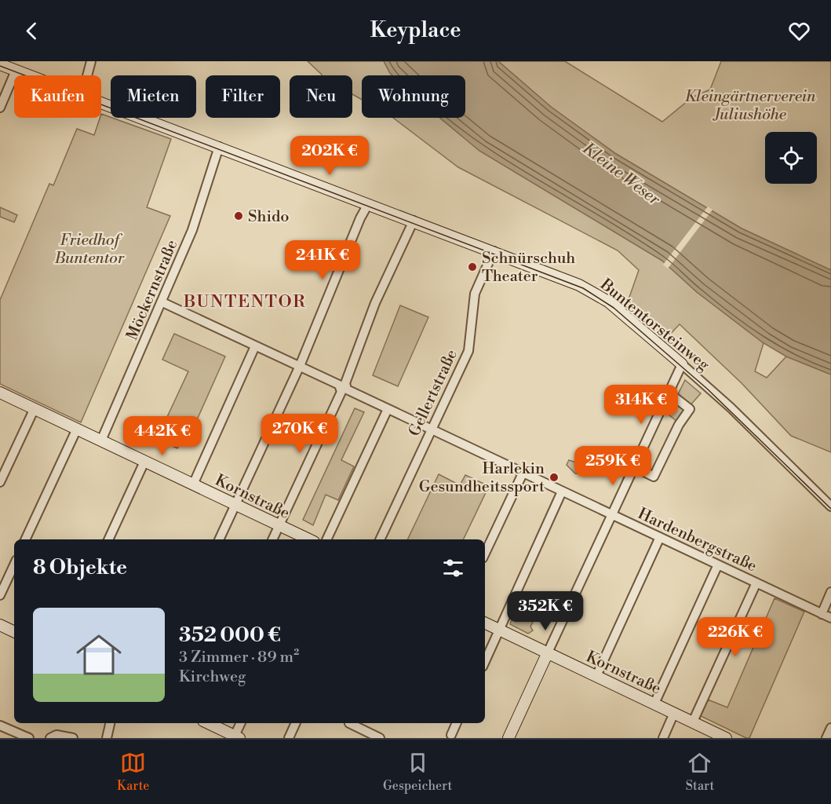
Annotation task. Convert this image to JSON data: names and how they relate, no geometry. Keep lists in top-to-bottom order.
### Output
{
  "streets": {
    "street": [
      "Möckernstraße",
      "Buntentorsteinweg",
      "Gellertstraße",
      "Kornstraße",
      "Hardenbergstraße"
    ]
  },
  "crossings": [
    ["Möckernstraße", "Buntentorsteinweg"],
    ["Möckernstraße", "Kornstraße"],
    ["Möckernstraße", "Hardenbergstraße"],
    ["Buntentorsteinweg", "Gellertstraße"],
    ["Gellertstraße", "Hardenbergstraße"]
  ],
  "districts": ["BUNTENTOR"],
  "water": ["Kleine Weser"],
  "parks": ["Kleingärtnerverein Juliushöhe", "Friedhof Buntentor"],
  "places": ["Shido", "Schnürschuh Theater", "Harlekin Gesundheitssport"],
  "page": {
    "header": "Keyplace",
    "chip": [
      "Kaufen",
      "Mieten",
      "Filter",
      "Neu",
      "Wohnung"
    ],
    "price": [
      "202K €",
      "241K €",
      "314K €",
      "270K €",
      "442K €",
      "259K €",
      "352K €",
      "226K €"
    ],
    "heading": "8 Objekte",
    "list": [
      {
        "name": "352 000 €",
        "note": "3 Zimmer · 89 m² · Kirchweg"
      }
    ],
    "tabs": ["Karte", "Gespeichert", "Start"]
  }
}
